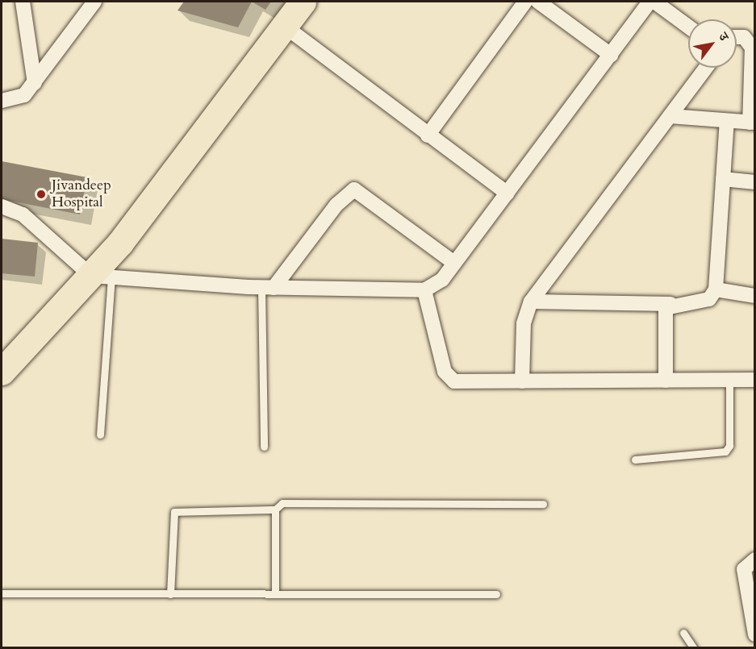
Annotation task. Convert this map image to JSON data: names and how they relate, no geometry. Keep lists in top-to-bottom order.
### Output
{
  "places": ["Jivandeep Hospital"],
  "north": "top right"
}
